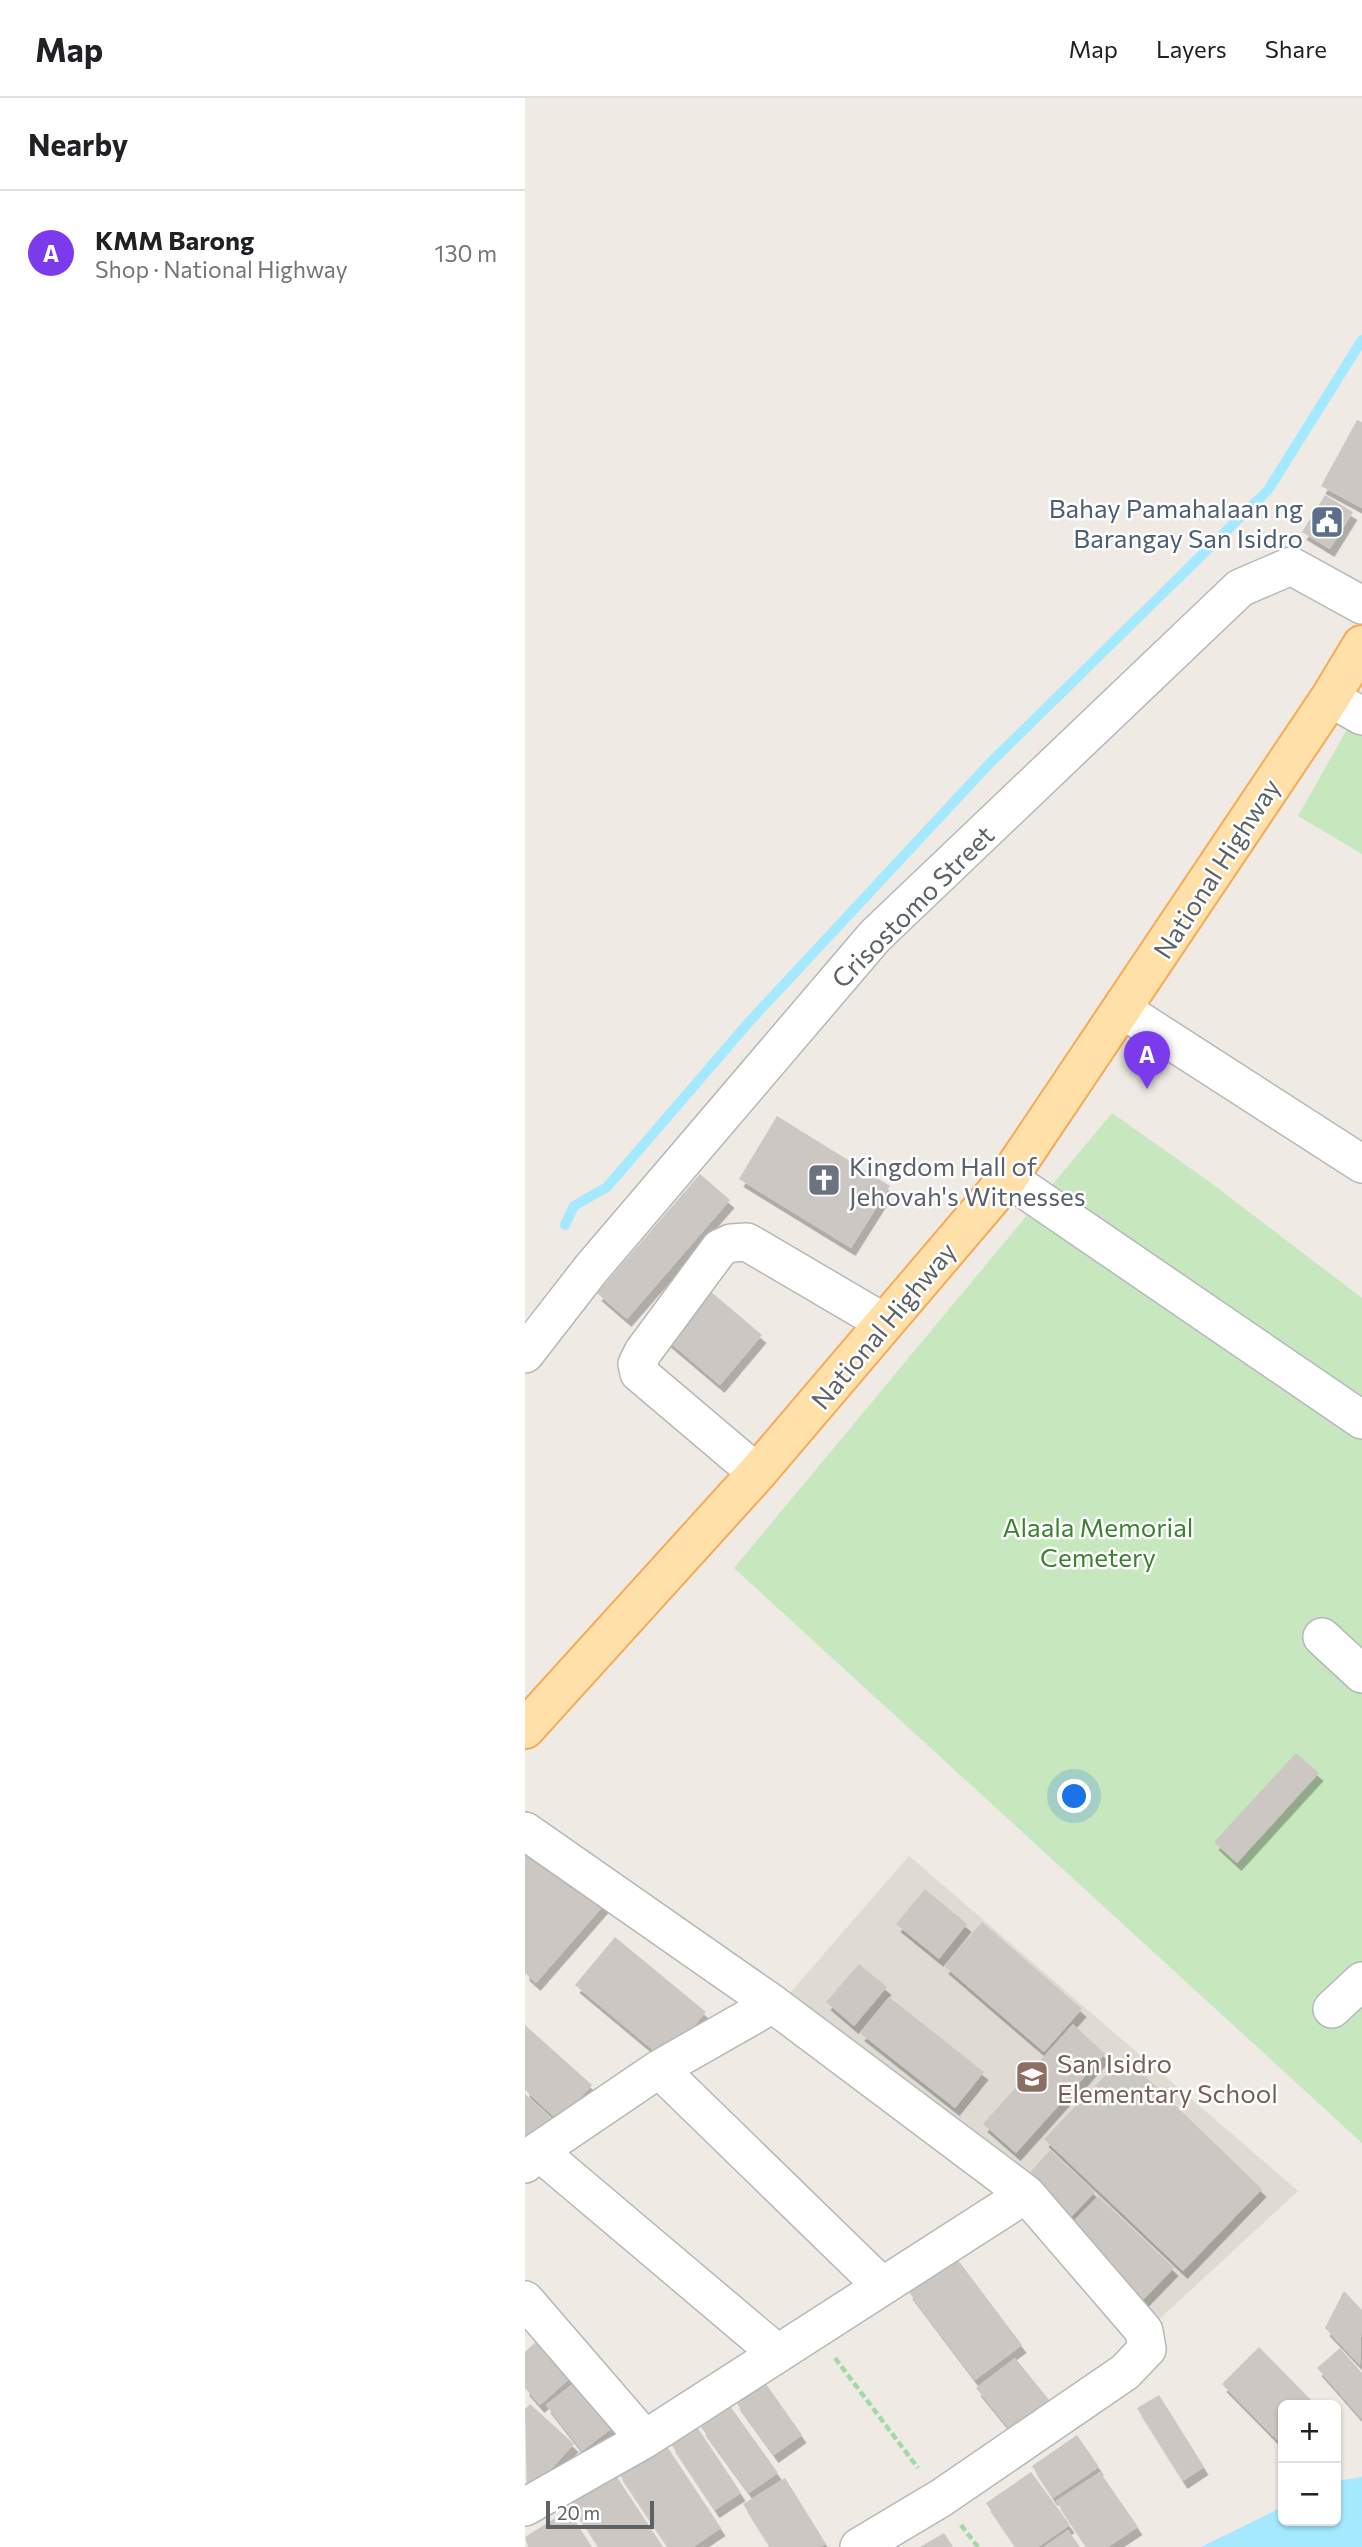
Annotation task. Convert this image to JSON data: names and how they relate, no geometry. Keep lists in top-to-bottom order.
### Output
{
  "streets": {
    "main road": ["National Highway"],
    "street": ["Crisostomo Street"]
  },
  "parks": ["Alaala Memorial Cemetery"],
  "places": {
    "public building": ["Bahay Pamahalaan ng Barangay San Isidro"],
    "church": ["Kingdom Hall of Jehovah's Witnesses"],
    "school or university": ["San Isidro Elementary School"]
  },
  "scale_bar": "20 m",
  "page": {
    "header": "Map",
    "nav": ["Map", "Layers", "Share"],
    "heading": "Nearby",
    "list": [
      {
        "mark": "A",
        "name": "KMM Barong",
        "note": "Shop · National Highway",
        "value": "130 m"
      }
    ],
    "pins": "A",
    "map_buttons": ["+", "−"],
    "scale": "20 m"
  }
}
